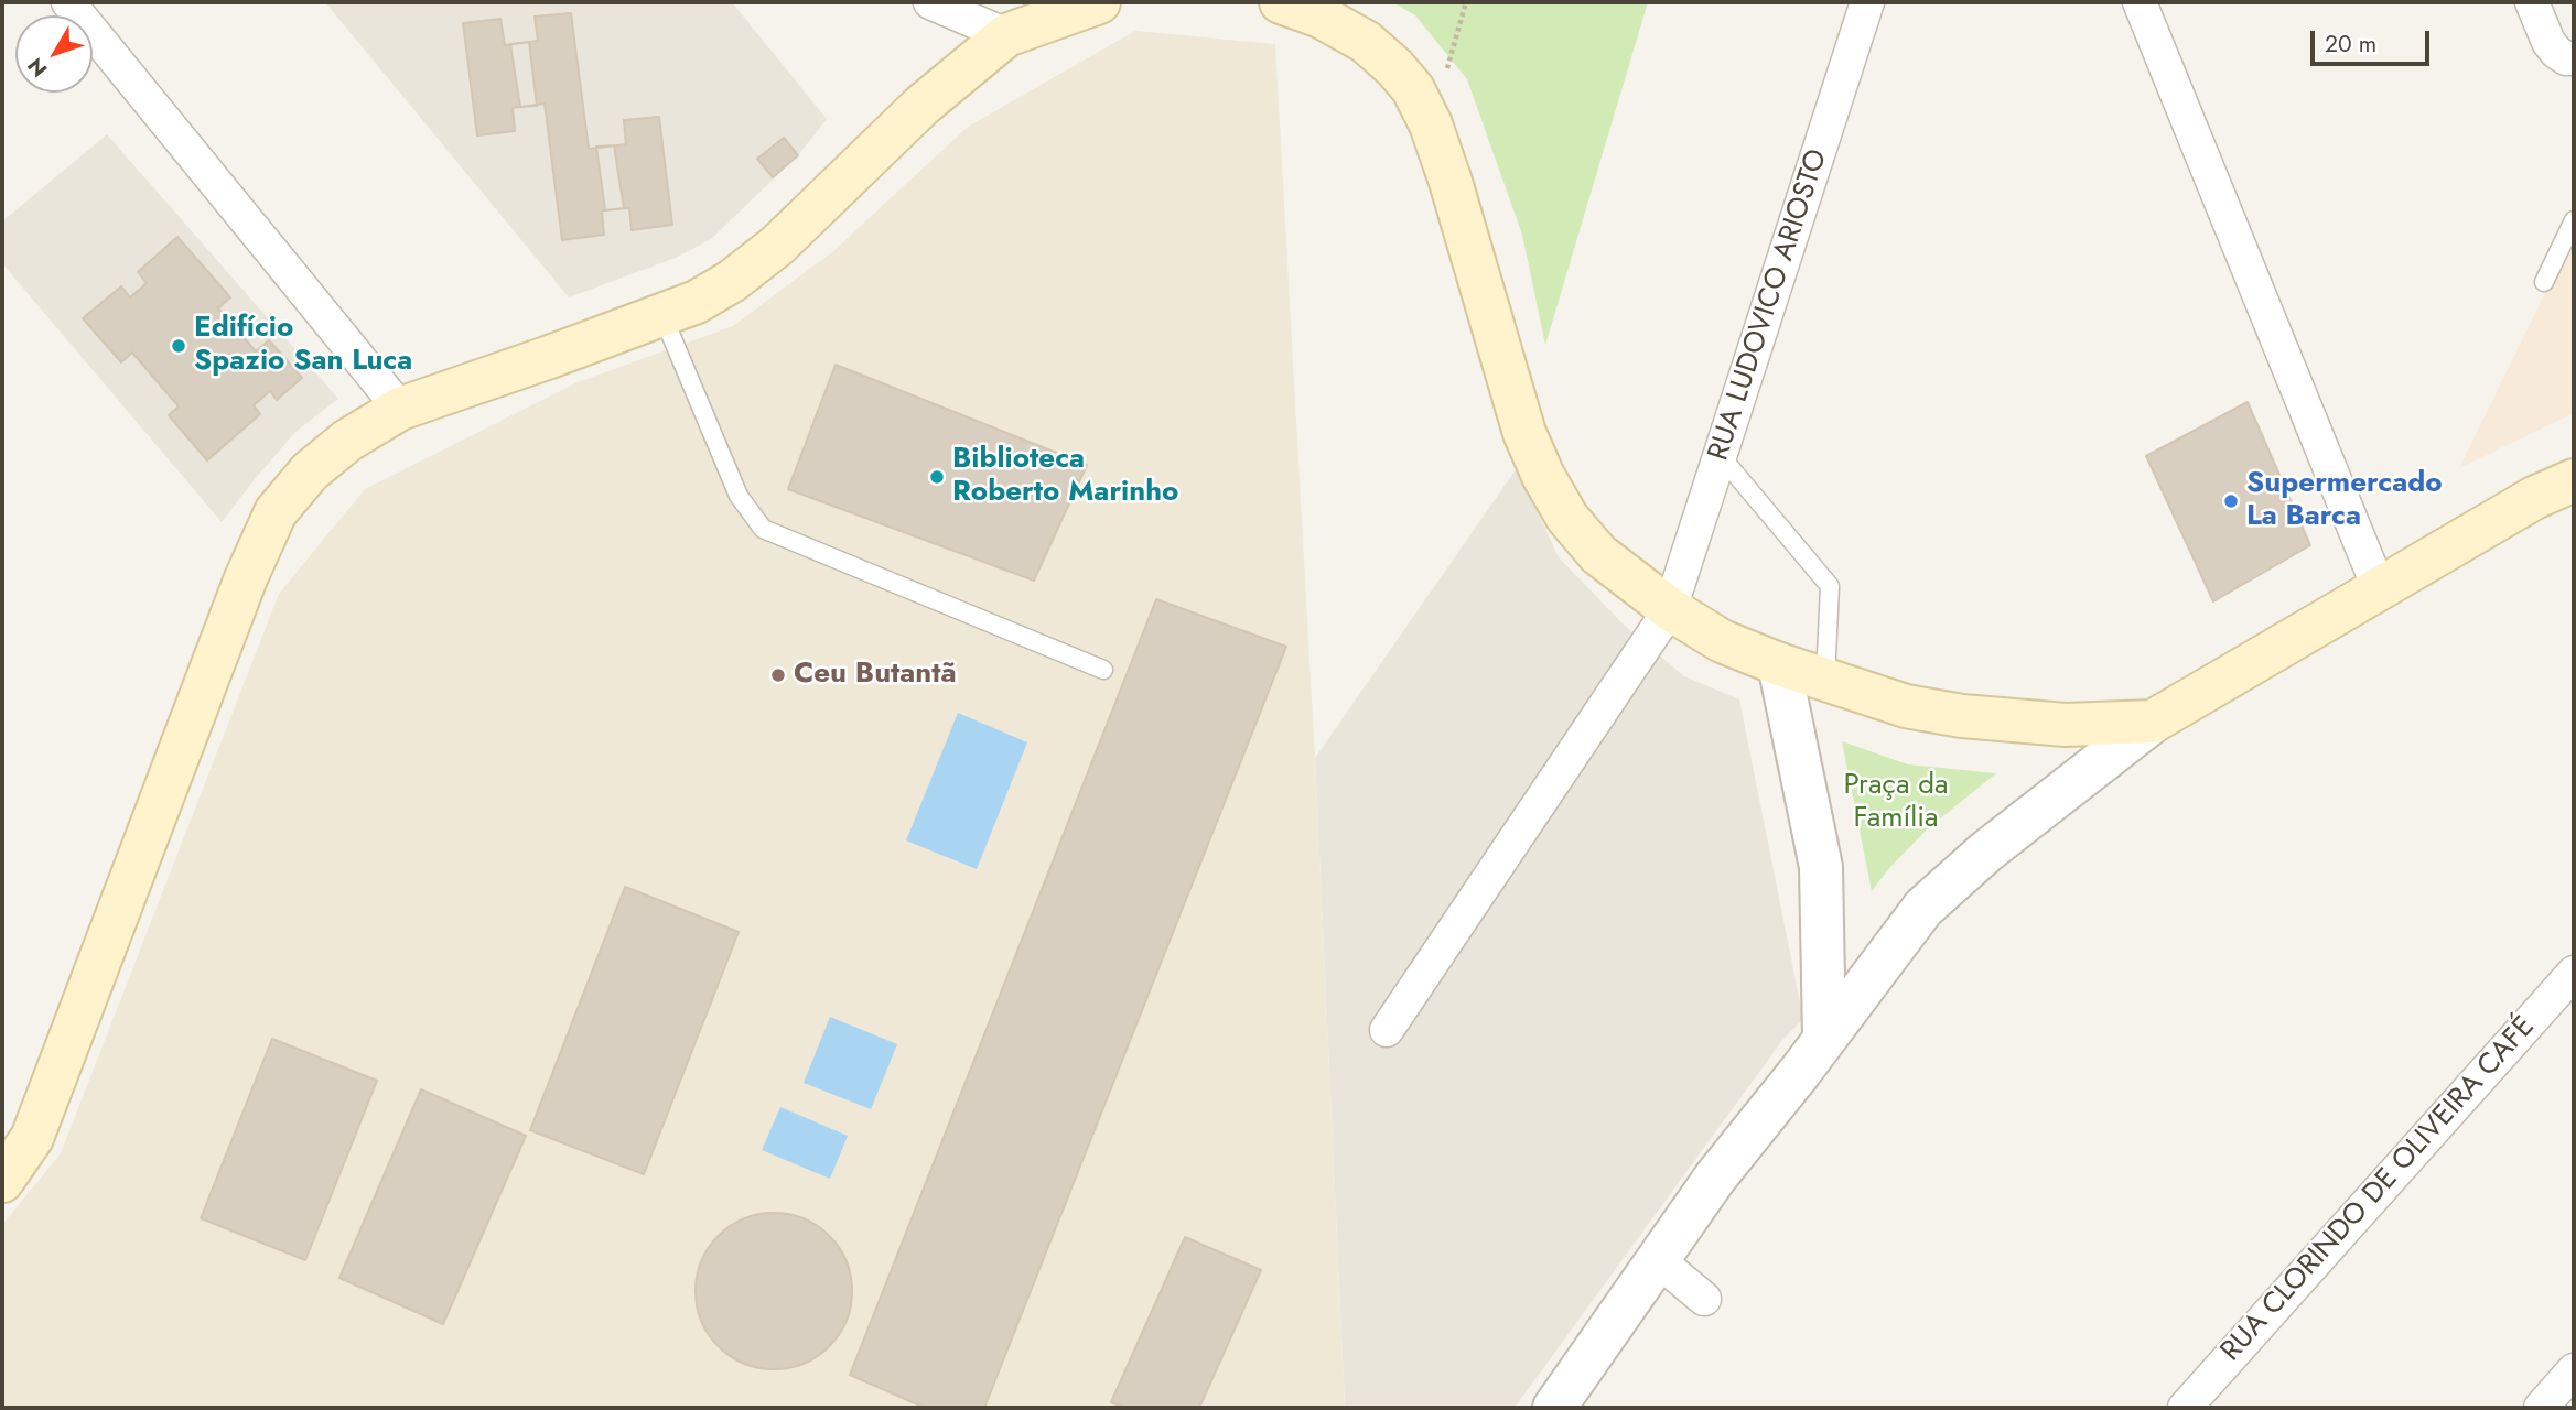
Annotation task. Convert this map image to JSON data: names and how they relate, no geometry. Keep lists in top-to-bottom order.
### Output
{
  "streets": {
    "street": ["RUA LUDOVICO ARIOSTO", "RUA CLORINDO DE OLIVEIRA CAFÉ"]
  },
  "parks": ["Praça da Família"],
  "places": [
    "Edifício Spazio San Luca",
    "Biblioteca Roberto Marinho",
    "Supermercado La Barca",
    "Ceu Butantã"
  ],
  "scale_bar": "20 m",
  "north": "bottom left"
}
